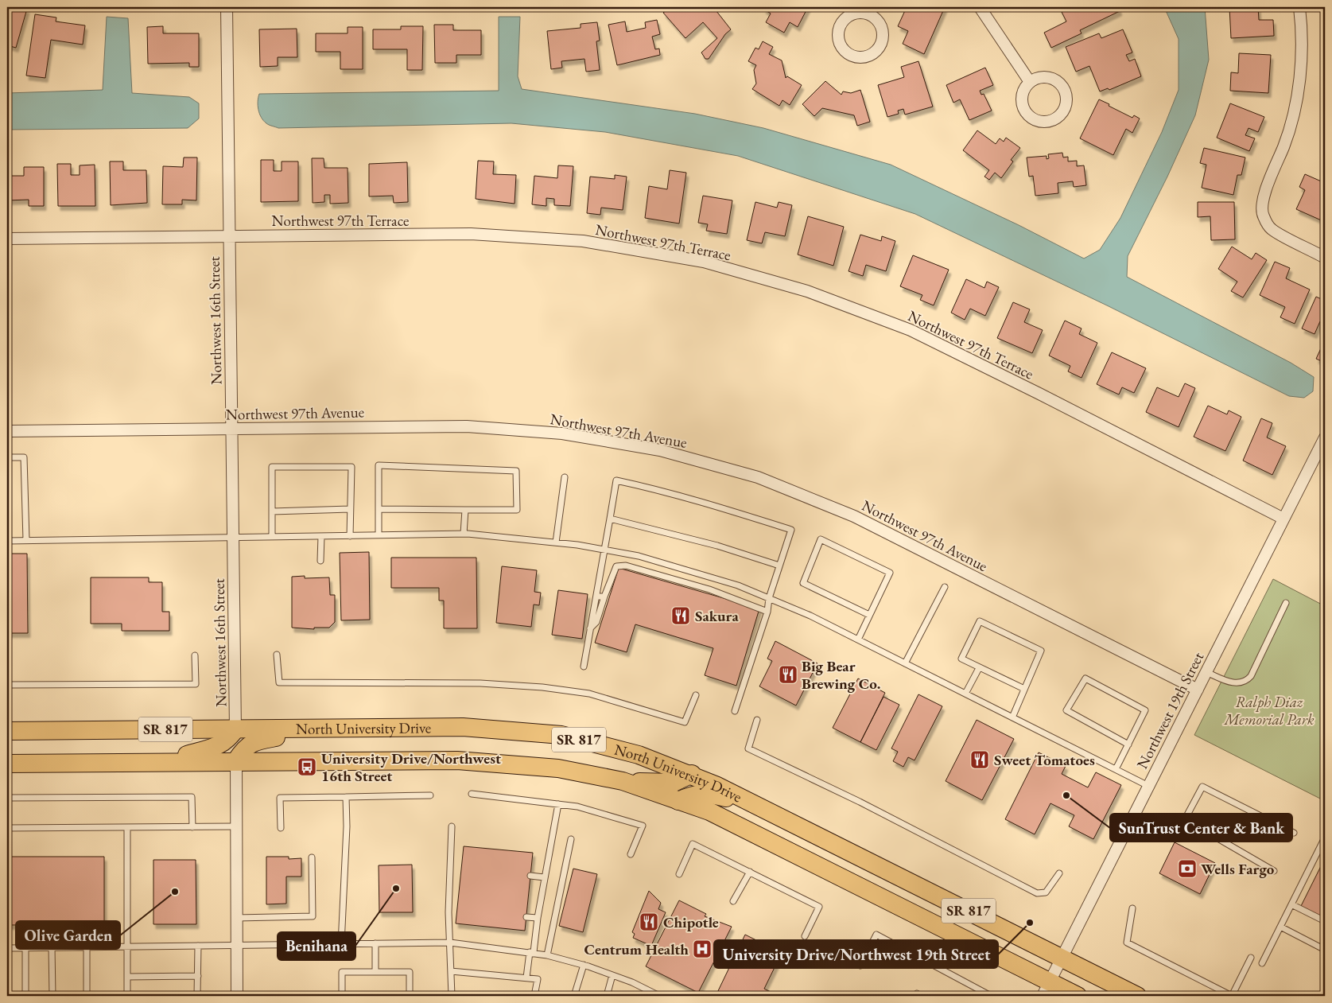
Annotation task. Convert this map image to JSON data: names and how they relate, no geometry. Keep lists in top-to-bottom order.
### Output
{
  "streets": {
    "main road": ["North University Drive", "SR 817"],
    "street": [
      "Northwest 97th Terrace",
      "Northwest 16th Street",
      "Northwest 97th Avenue",
      "Northwest 19th Street"
    ]
  },
  "crossings": [
    ["Northwest 97th Terrace", "Northwest 16th Street"],
    ["Northwest 97th Terrace", "Northwest 19th Street"],
    ["Northwest 16th Street", "Northwest 97th Avenue"],
    ["Northwest 16th Street", "North University Drive"],
    ["Northwest 97th Avenue", "Northwest 19th Street"],
    ["Northwest 19th Street", "North University Drive"]
  ],
  "parks": ["Ralph Diaz Memorial Park"],
  "places": {
    "restaurant": [
      "Sakura",
      "Big Bear Brewing Co.",
      "Sweet Tomatoes",
      "Chipotle"
    ],
    "bus stop": ["University Drive/Northwest 16th Street"],
    "other": [
      "SunTrust Center & Bank",
      "Benihana",
      "Olive Garden",
      "University Drive/Northwest 19th Street"
    ],
    "bank": ["Wells Fargo"],
    "hospital": ["Centrum Health"]
  }
}
